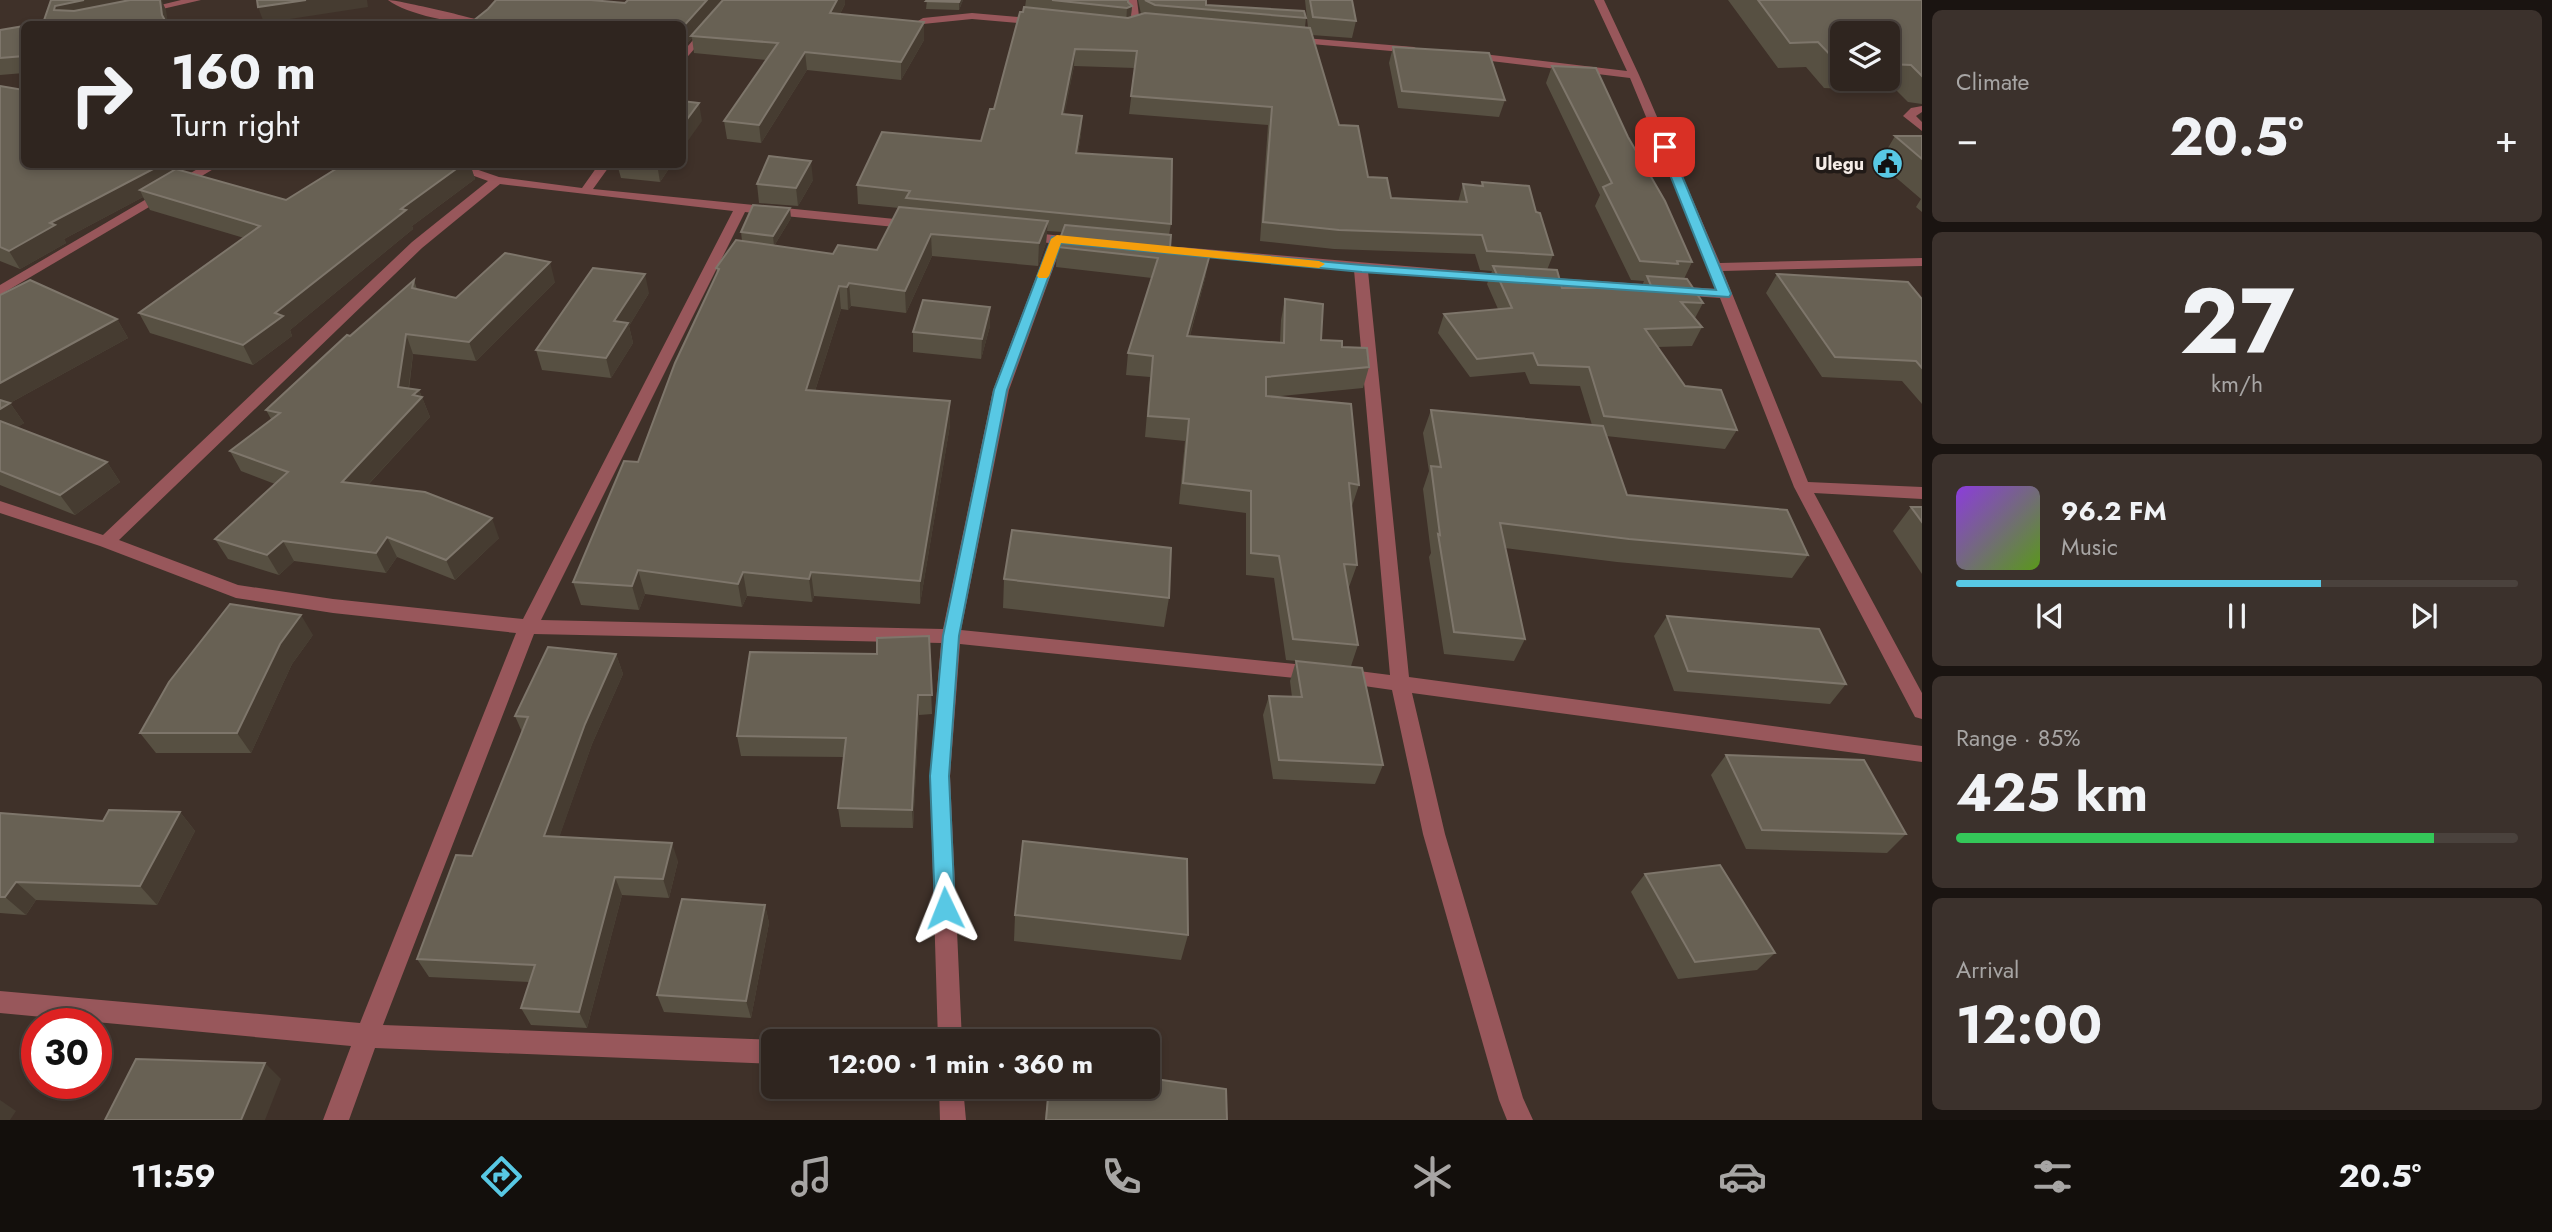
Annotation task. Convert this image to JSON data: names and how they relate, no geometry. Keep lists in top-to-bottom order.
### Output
{
  "places": {
    "public building": ["Ulegu"]
  },
  "page": {
    "tile": [
      "Climate",
      ["27", "km/h"],
      ["Range · 85%", "425 km"],
      ["Arrival", "12:00"]
    ],
    "turn": ["160 m", "Turn right"],
    "heat": ["−", "20.5°", "+"],
    "song": ["96.2 FM", "Music"],
    "limit": "30",
    "trip": "12:00 · 1 min · 360 m",
    "tabs": ["11:59", "20.5°"]
  }
}
